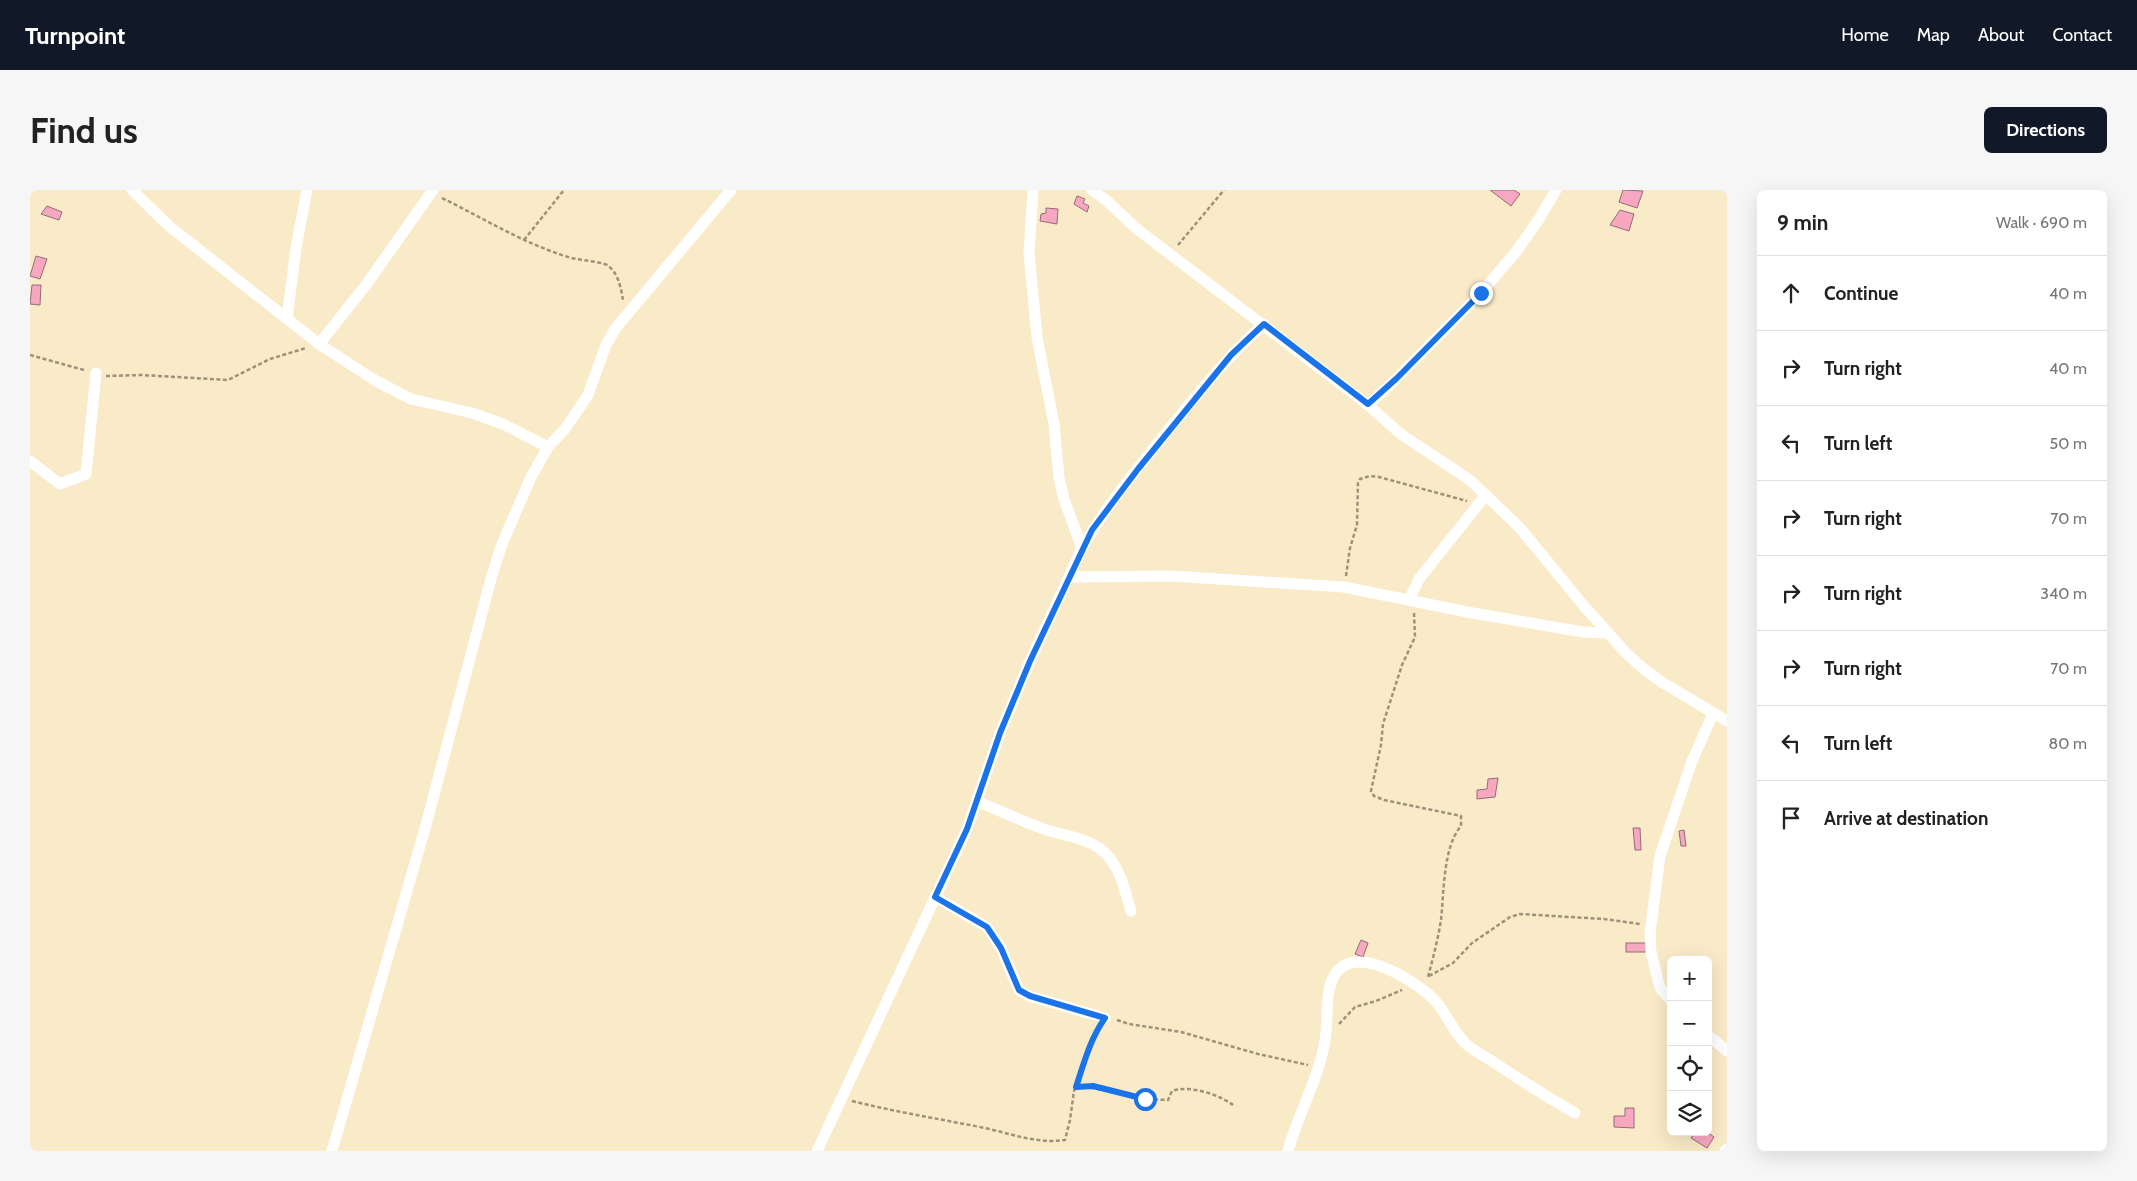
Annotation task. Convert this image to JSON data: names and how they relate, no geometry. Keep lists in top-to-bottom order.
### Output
{
  "page": {
    "header": "Turnpoint",
    "nav": [
      "Home",
      "Map",
      "About",
      "Contact"
    ],
    "buttons": "Directions",
    "title": "Find us",
    "heading": ["9 min", "Walk · 690 m"],
    "list": [
      ["Continue", "40 m"],
      ["Turn right", "40 m"],
      ["Turn left", "50 m"],
      ["Turn right", "70 m"],
      ["Turn right", "340 m"],
      ["Turn right", "70 m"],
      ["Turn left", "80 m"],
      "Arrive at destination"
    ],
    "map_buttons": ["+", "−"]
  }
}
